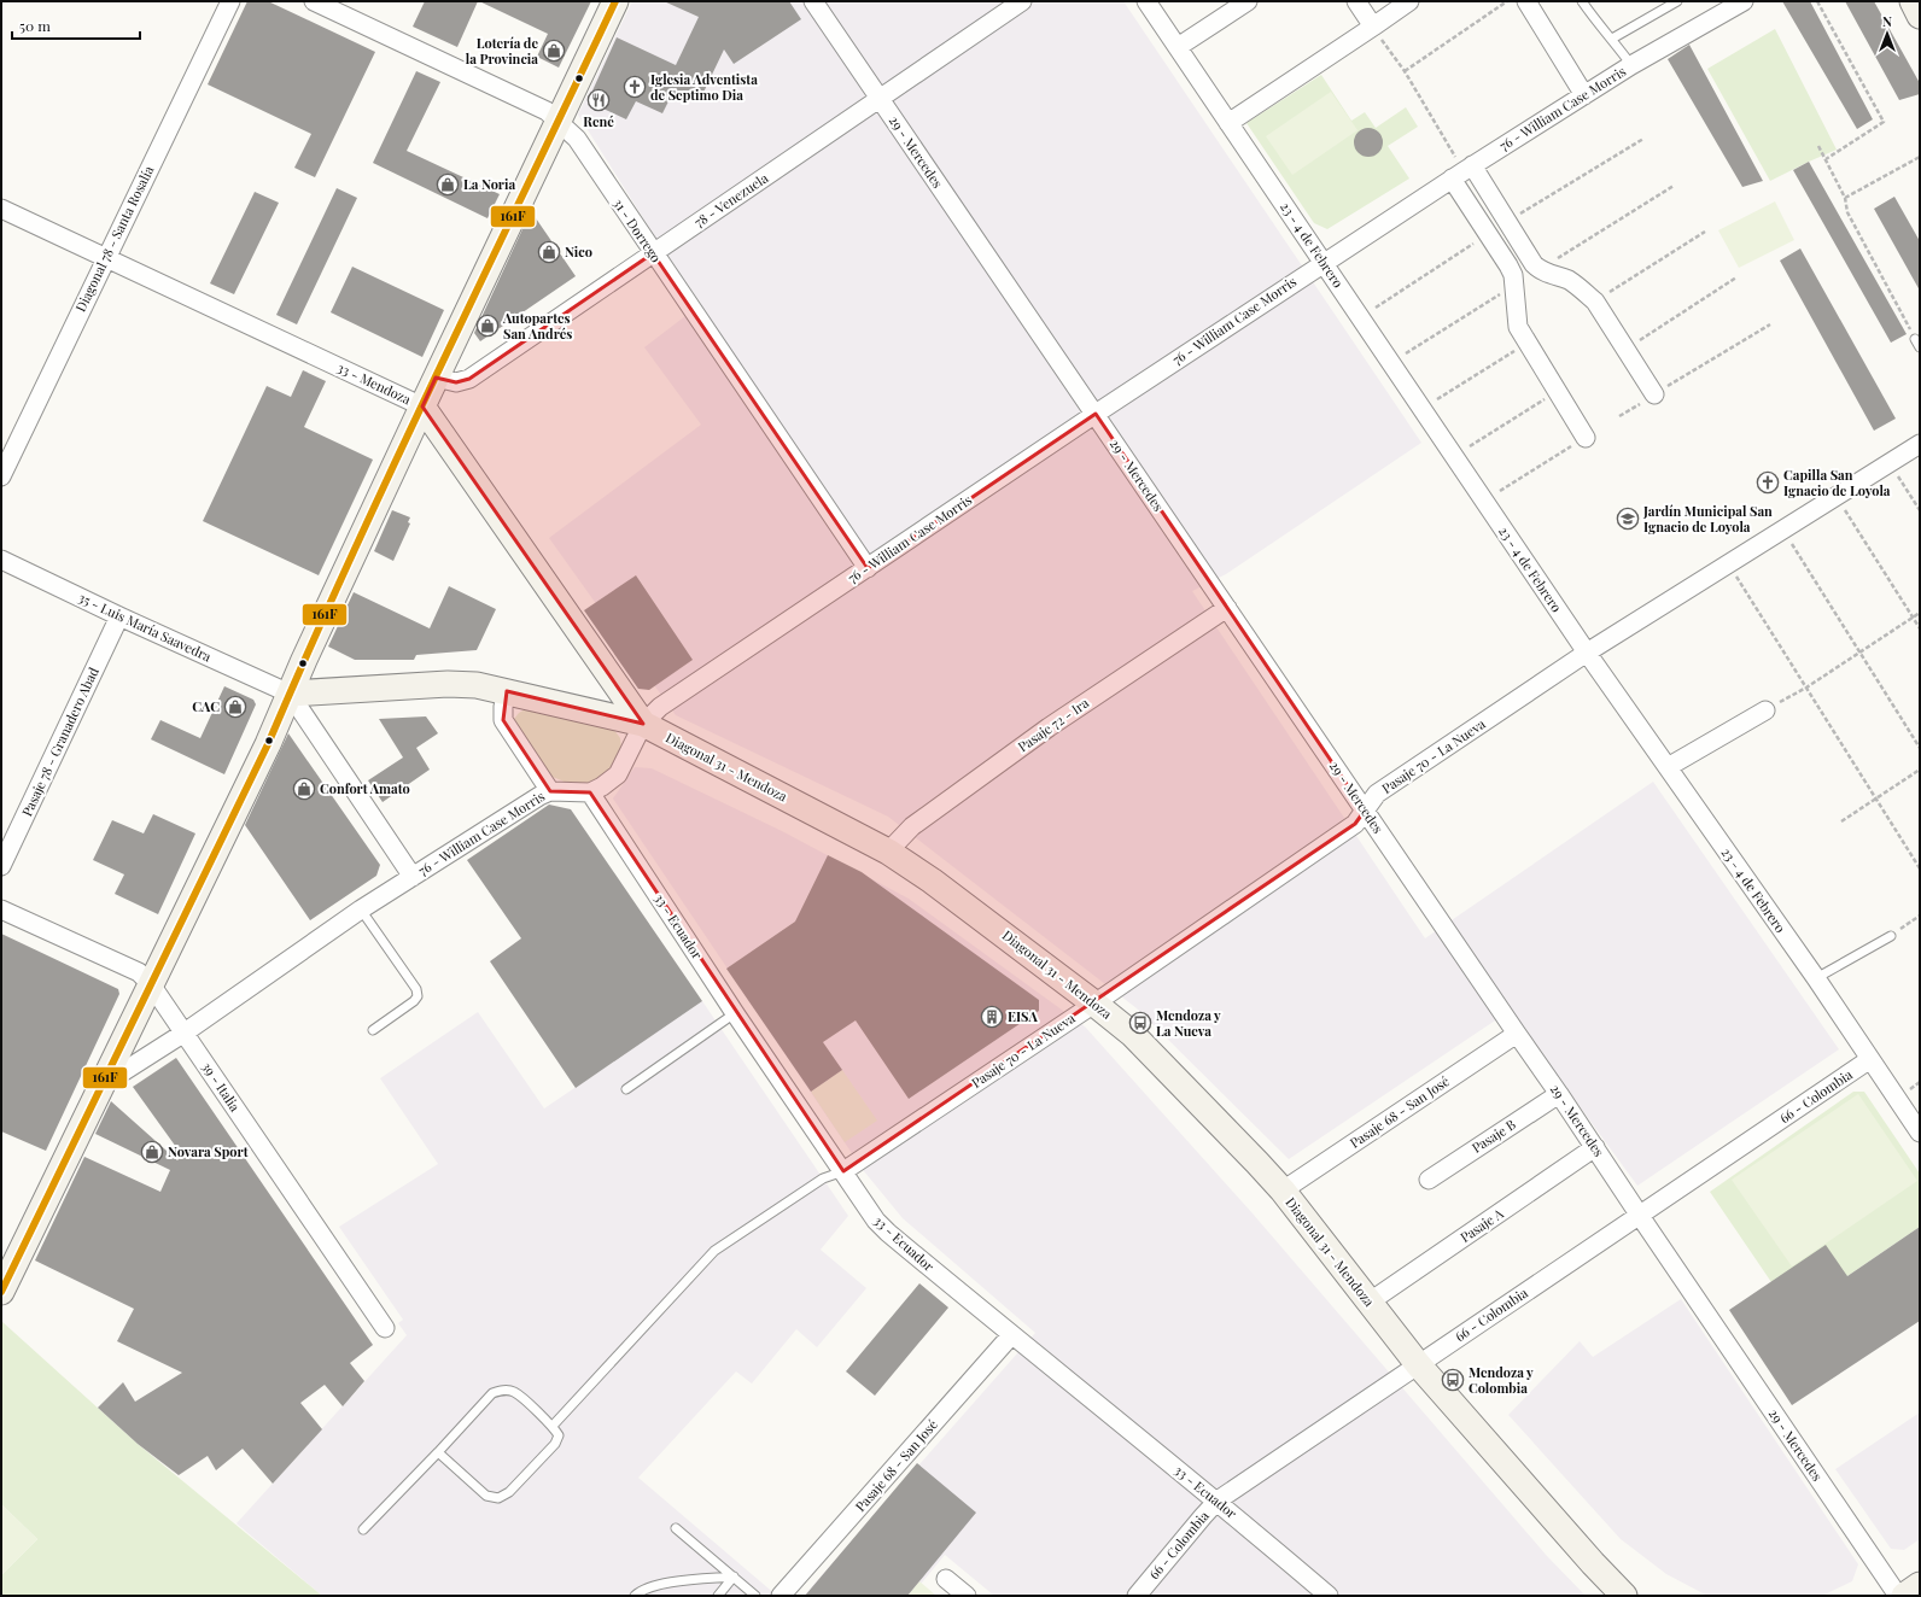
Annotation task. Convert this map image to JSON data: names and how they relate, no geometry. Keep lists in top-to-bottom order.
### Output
{
  "streets": {
    "street": [
      "76 - William Case Morris",
      "29 - Mercedes",
      "78 - Venezuela",
      "31 - Dorrego",
      "Diagonal 78 - Santa Rosalía",
      "23 - 4 de Febrero",
      "33 - Mendoza",
      "35 - Luis María Saavedra",
      "Pasaje 72 - Ira",
      "Pasaje 78 - Granadero Abad",
      "Pasaje 70 - La Nueva",
      "Diagonal 31 - Mendoza",
      "33 - Ecuador",
      "39 - Italia",
      "66 - Colombia",
      "Pasaje 68 - San José",
      "Pasaje B",
      "Pasaje A"
    ]
  },
  "crossings": [
    ["76 - William Case Morris", "29 - Mercedes"],
    ["76 - William Case Morris", "31 - Dorrego"],
    ["76 - William Case Morris", "23 - 4 de Febrero"],
    ["76 - William Case Morris", "33 - Mendoza"],
    ["76 - William Case Morris", "Diagonal 31 - Mendoza"],
    ["76 - William Case Morris", "33 - Ecuador"],
    ["76 - William Case Morris", "39 - Italia"],
    ["29 - Mercedes", "78 - Venezuela"],
    ["29 - Mercedes", "Pasaje 72 - Ira"],
    ["29 - Mercedes", "Pasaje 70 - La Nueva"],
    ["29 - Mercedes", "66 - Colombia"],
    ["29 - Mercedes", "Pasaje 68 - San José"],
    ["29 - Mercedes", "Pasaje B"],
    ["29 - Mercedes", "Pasaje A"],
    ["78 - Venezuela", "31 - Dorrego"],
    ["Diagonal 78 - Santa Rosalía", "33 - Mendoza"],
    ["23 - 4 de Febrero", "Pasaje 70 - La Nueva"],
    ["23 - 4 de Febrero", "66 - Colombia"],
    ["33 - Mendoza", "Diagonal 31 - Mendoza"],
    ["35 - Luis María Saavedra", "Pasaje 78 - Granadero Abad"],
    ["35 - Luis María Saavedra", "Diagonal 31 - Mendoza"],
    ["Pasaje 72 - Ira", "Diagonal 31 - Mendoza"],
    ["Pasaje 70 - La Nueva", "Diagonal 31 - Mendoza"],
    ["Pasaje 70 - La Nueva", "33 - Ecuador"],
    ["Diagonal 31 - Mendoza", "66 - Colombia"],
    ["Diagonal 31 - Mendoza", "Pasaje 68 - San José"],
    ["Diagonal 31 - Mendoza", "Pasaje A"],
    ["33 - Ecuador", "66 - Colombia"],
    ["33 - Ecuador", "Pasaje 68 - San José"]
  ],
  "places": {
    "shop": [
      "Lotería de la Provincia",
      "La Noria",
      "Nico",
      "Autopartes San Andrés",
      "CAC",
      "Confort Amato",
      "Novara Sport"
    ],
    "church": ["Iglesia Adventista de Septimo Dia", "Capilla San Ignacio de Loyola"],
    "restaurant": ["René"],
    "school or university": ["Jardín Municipal San Ignacio de Loyola"],
    "building": ["EISA"],
    "bus stop": ["Mendoza y La Nueva", "Mendoza y Colombia"]
  },
  "lines": ["transit line 161F"],
  "scale_bar": "50 m",
  "north": "top"
}
